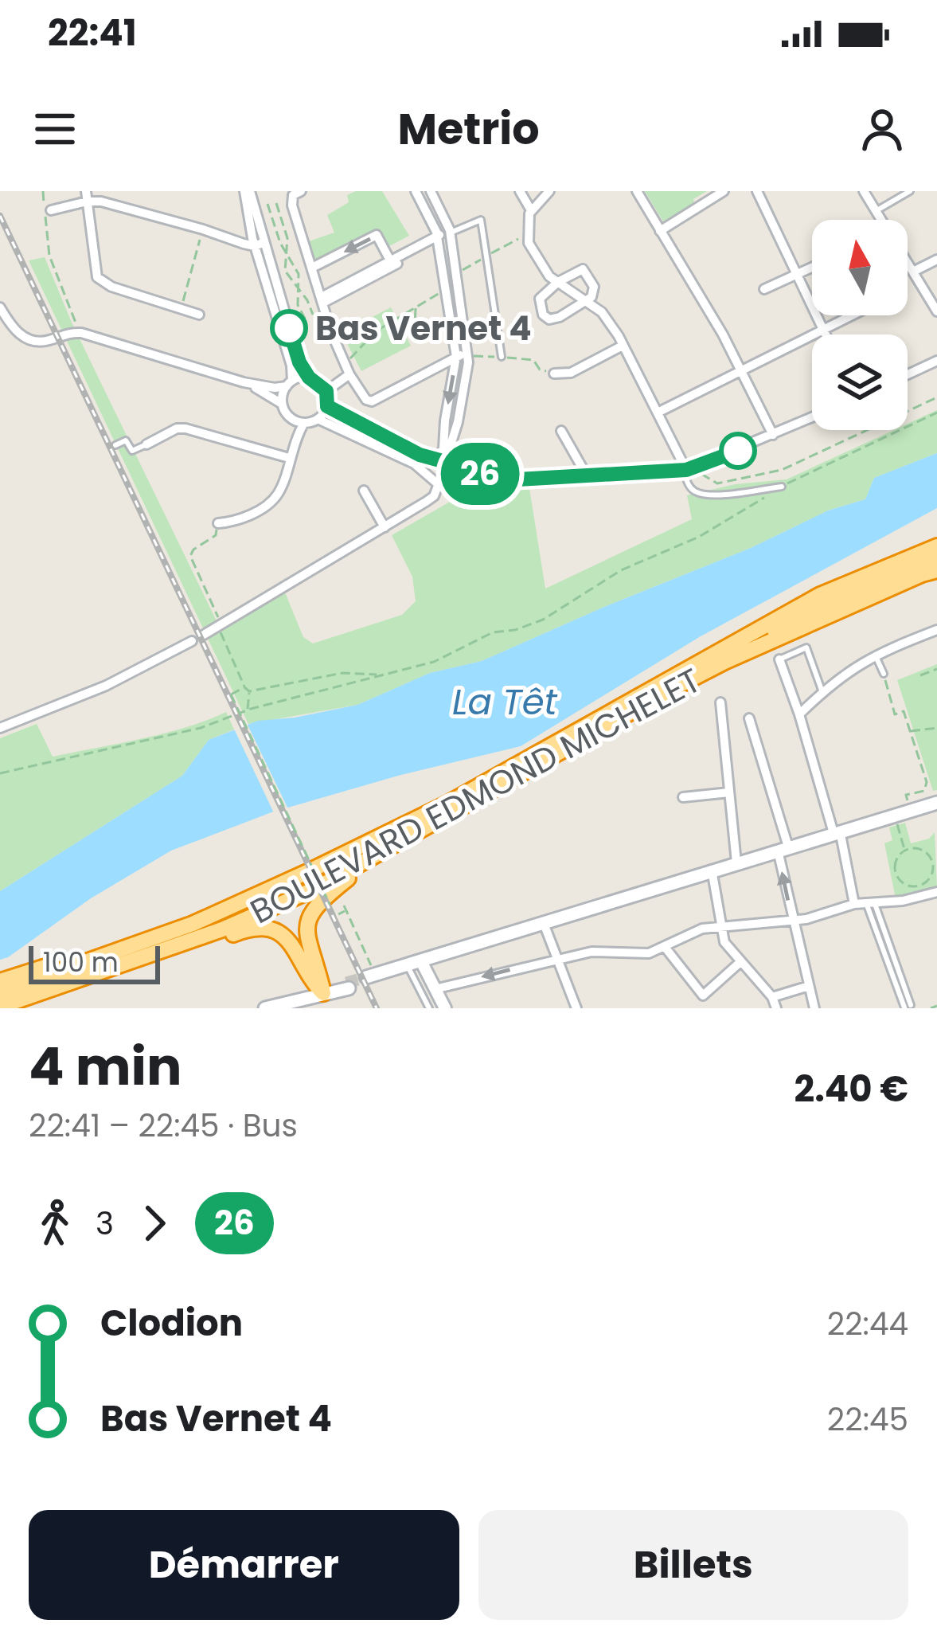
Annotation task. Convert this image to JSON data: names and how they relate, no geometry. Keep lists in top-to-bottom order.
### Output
{
  "streets": {
    "highway": ["BOULEVARD EDMOND MICHELET"]
  },
  "water": ["La Têt"],
  "places": ["Bas Vernet 4"],
  "lines": ["bus line 26"],
  "scale_bar": "100 m",
  "north": "top",
  "page": {
    "status": "22:41",
    "header": "Metrio",
    "on_map": "26",
    "scale": "100 m",
    "heading": ["4 min", "22:41 – 22:45 · Bus", "2.40 €"],
    "legs": ["3", "26"],
    "list": [
      {
        "name": "Clodion",
        "value": "22:44"
      },
      {
        "name": "Bas Vernet 4",
        "value": "22:45"
      }
    ],
    "buttons": ["Démarrer", "Billets"]
  }
}
